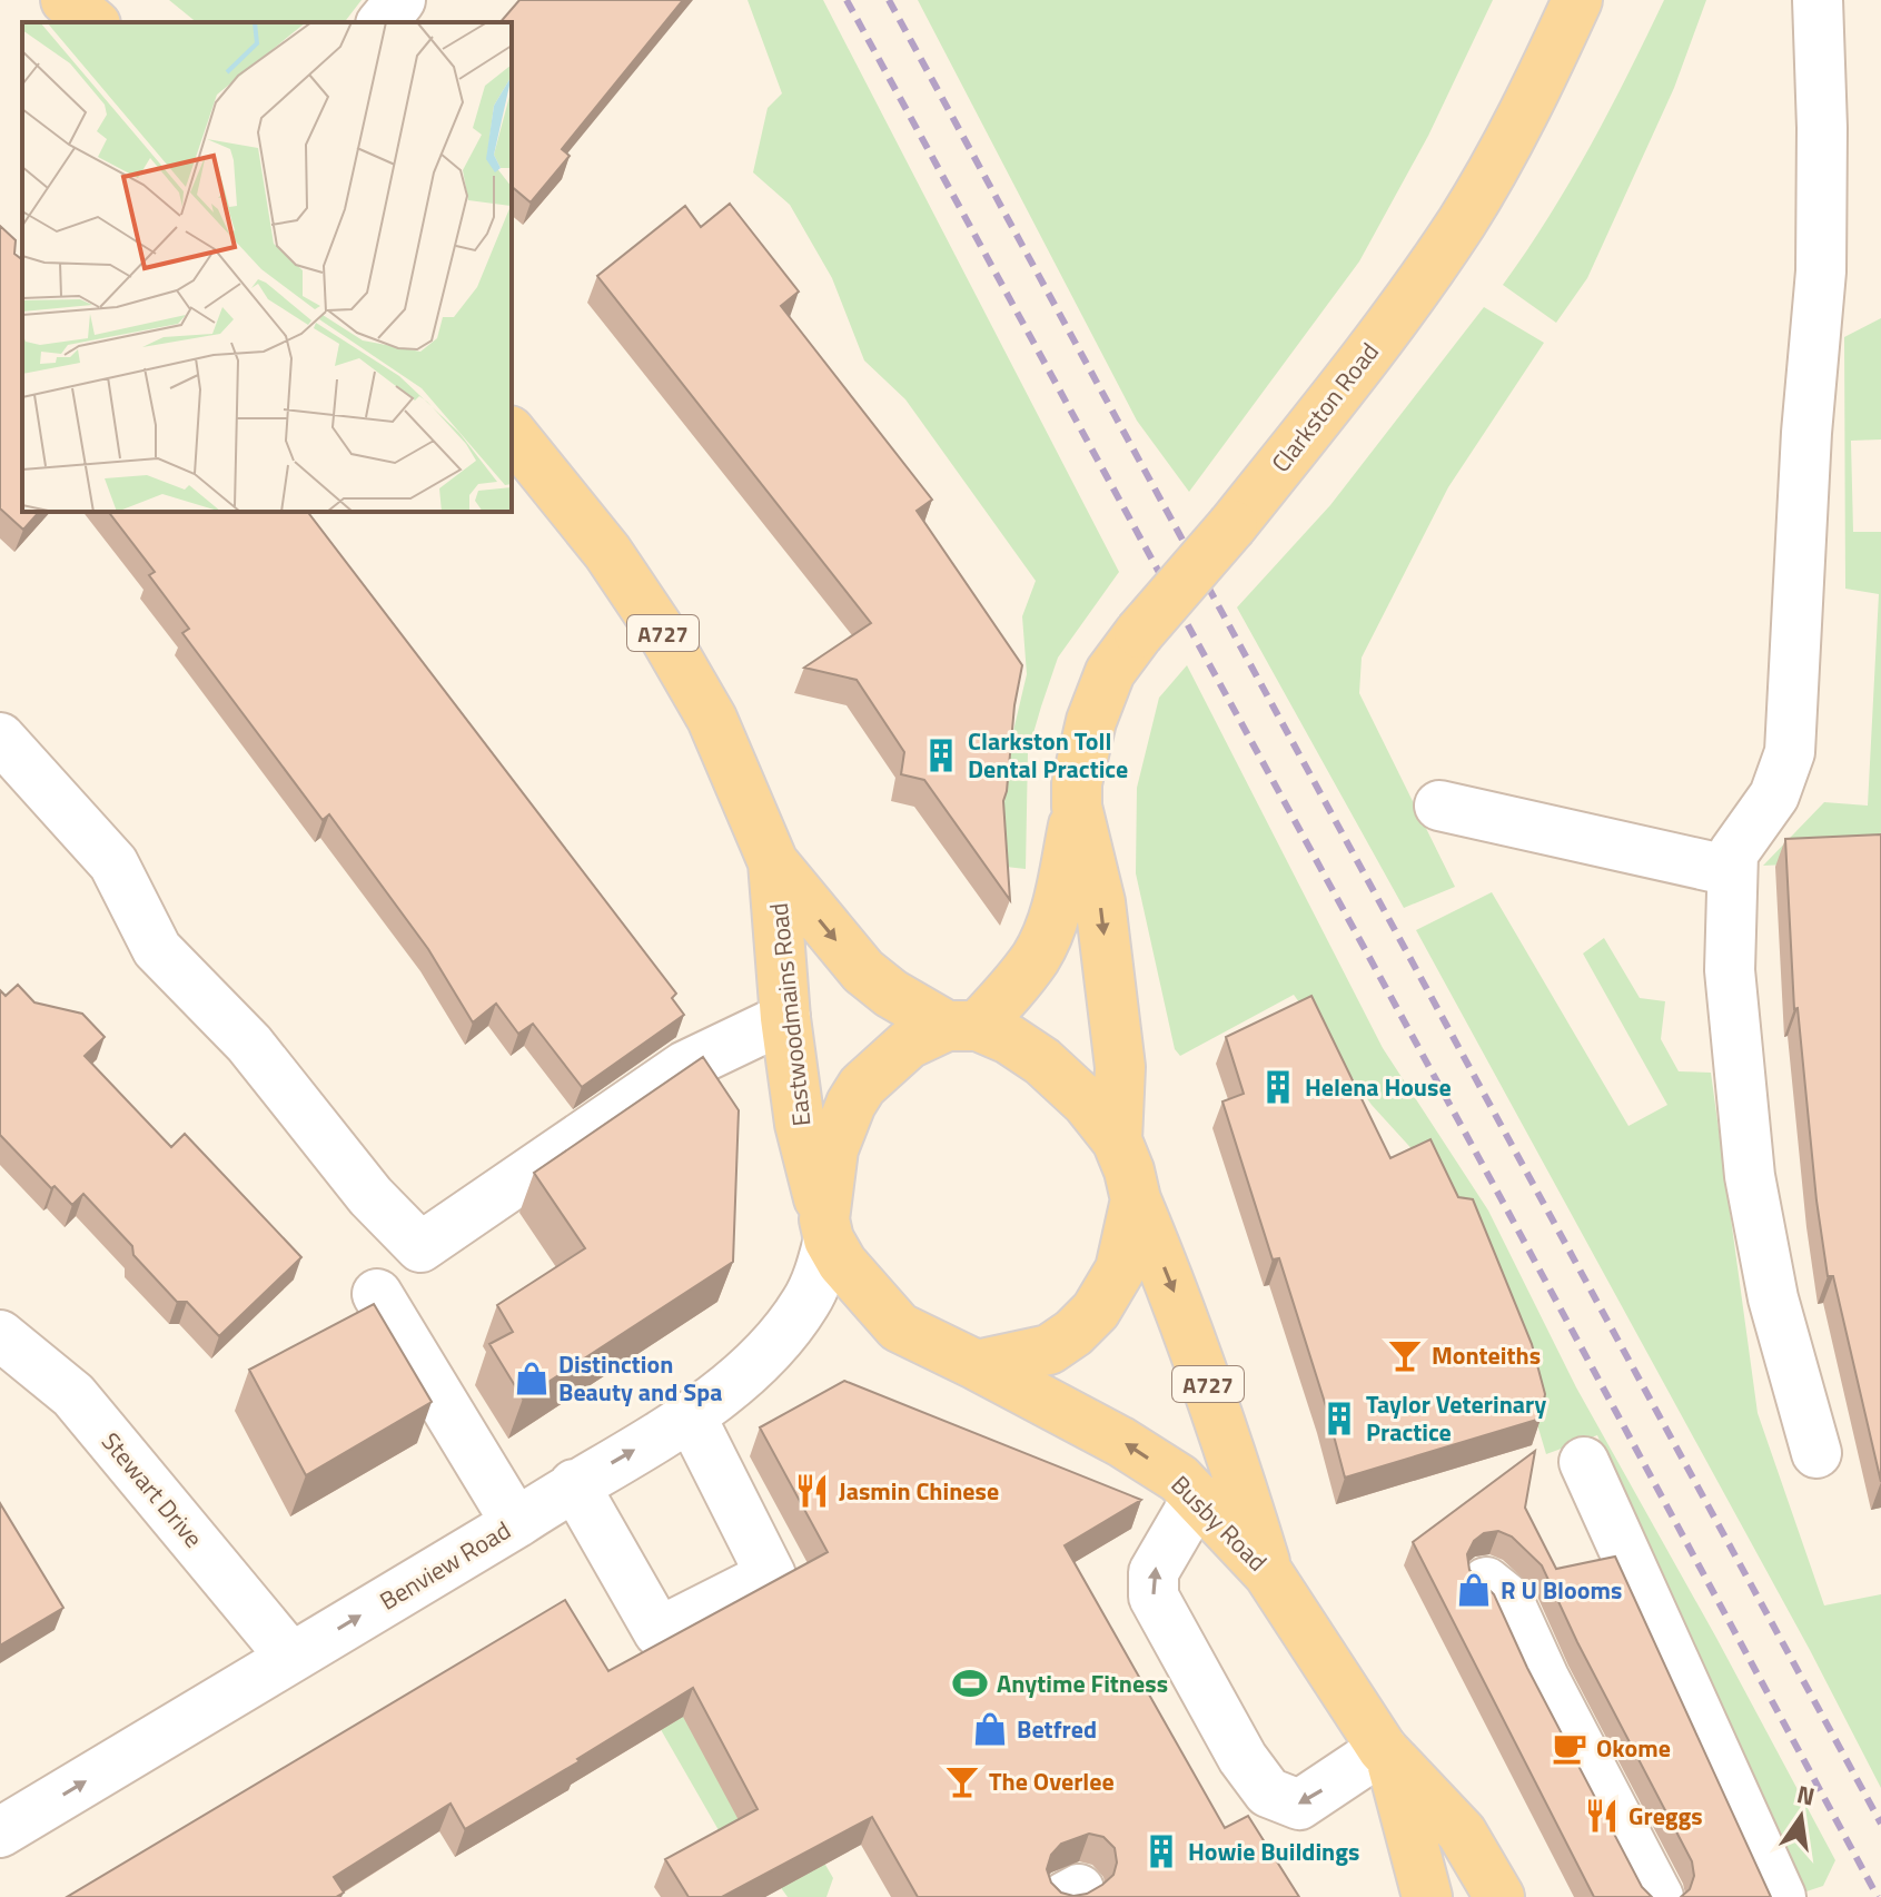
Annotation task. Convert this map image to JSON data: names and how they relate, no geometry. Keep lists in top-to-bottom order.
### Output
{
  "streets": {
    "main road": [
      "Clarkston Road",
      "A727",
      "Eastwoodmains Road",
      "Busby Road"
    ],
    "street": ["Stewart Drive", "Benview Road"]
  },
  "crossings": [
    ["Clarkston Road", "A727"],
    ["Clarkston Road", "Eastwoodmains Road"],
    ["Clarkston Road", "Busby Road"],
    ["Clarkston Road", "Benview Road"],
    ["A727", "Eastwoodmains Road"],
    ["A727", "Busby Road"],
    ["A727", "Benview Road"],
    ["Eastwoodmains Road", "Busby Road"],
    ["Eastwoodmains Road", "Benview Road"],
    ["Stewart Drive", "Benview Road"],
    ["Busby Road", "Benview Road"]
  ],
  "one_way": ["Benview Road"],
  "places": {
    "building": [
      "Clarkston Toll Dental Practice",
      "Helena House",
      "Taylor Veterinary Practice",
      "Howie Buildings"
    ],
    "bar": ["Monteiths", "The Overlee"],
    "shop": ["Distinction Beauty and Spa", "R U Blooms", "Betfred"],
    "restaurant": ["Jasmin Chinese", "Greggs"],
    "sports": ["Anytime Fitness"],
    "cafe": ["Okome"]
  },
  "north": "top"
}
